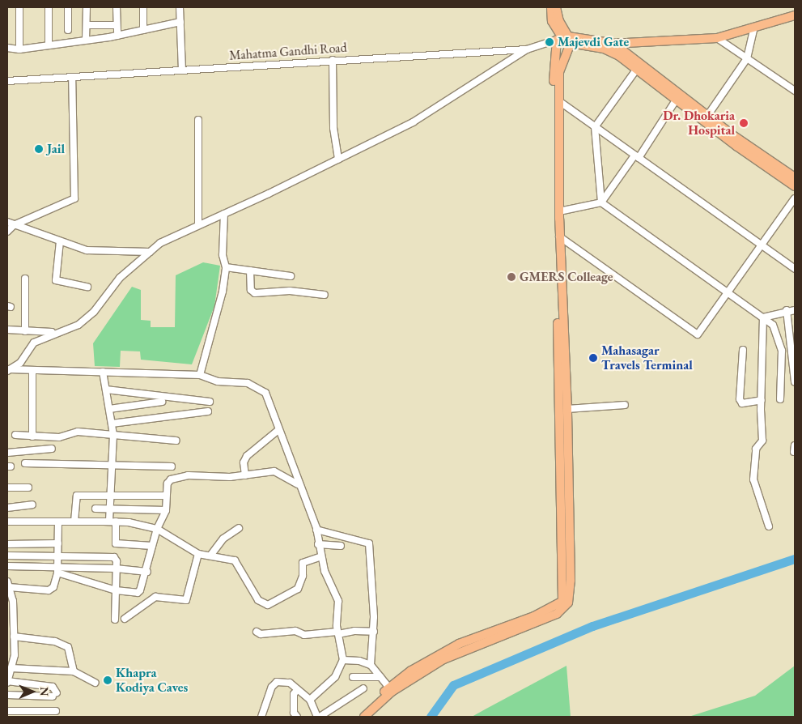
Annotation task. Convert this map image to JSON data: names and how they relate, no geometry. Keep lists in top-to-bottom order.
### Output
{
  "streets": {
    "street": ["Mahatma Gandhi Road"]
  },
  "places": [
    "Majevdi Gate",
    "Dr. Dhokaria Hospital",
    "Jail",
    "GMERS Colleage",
    "Mahasagar Travels Terminal",
    "Khapra Kodiya Caves"
  ],
  "north": "right"
}
